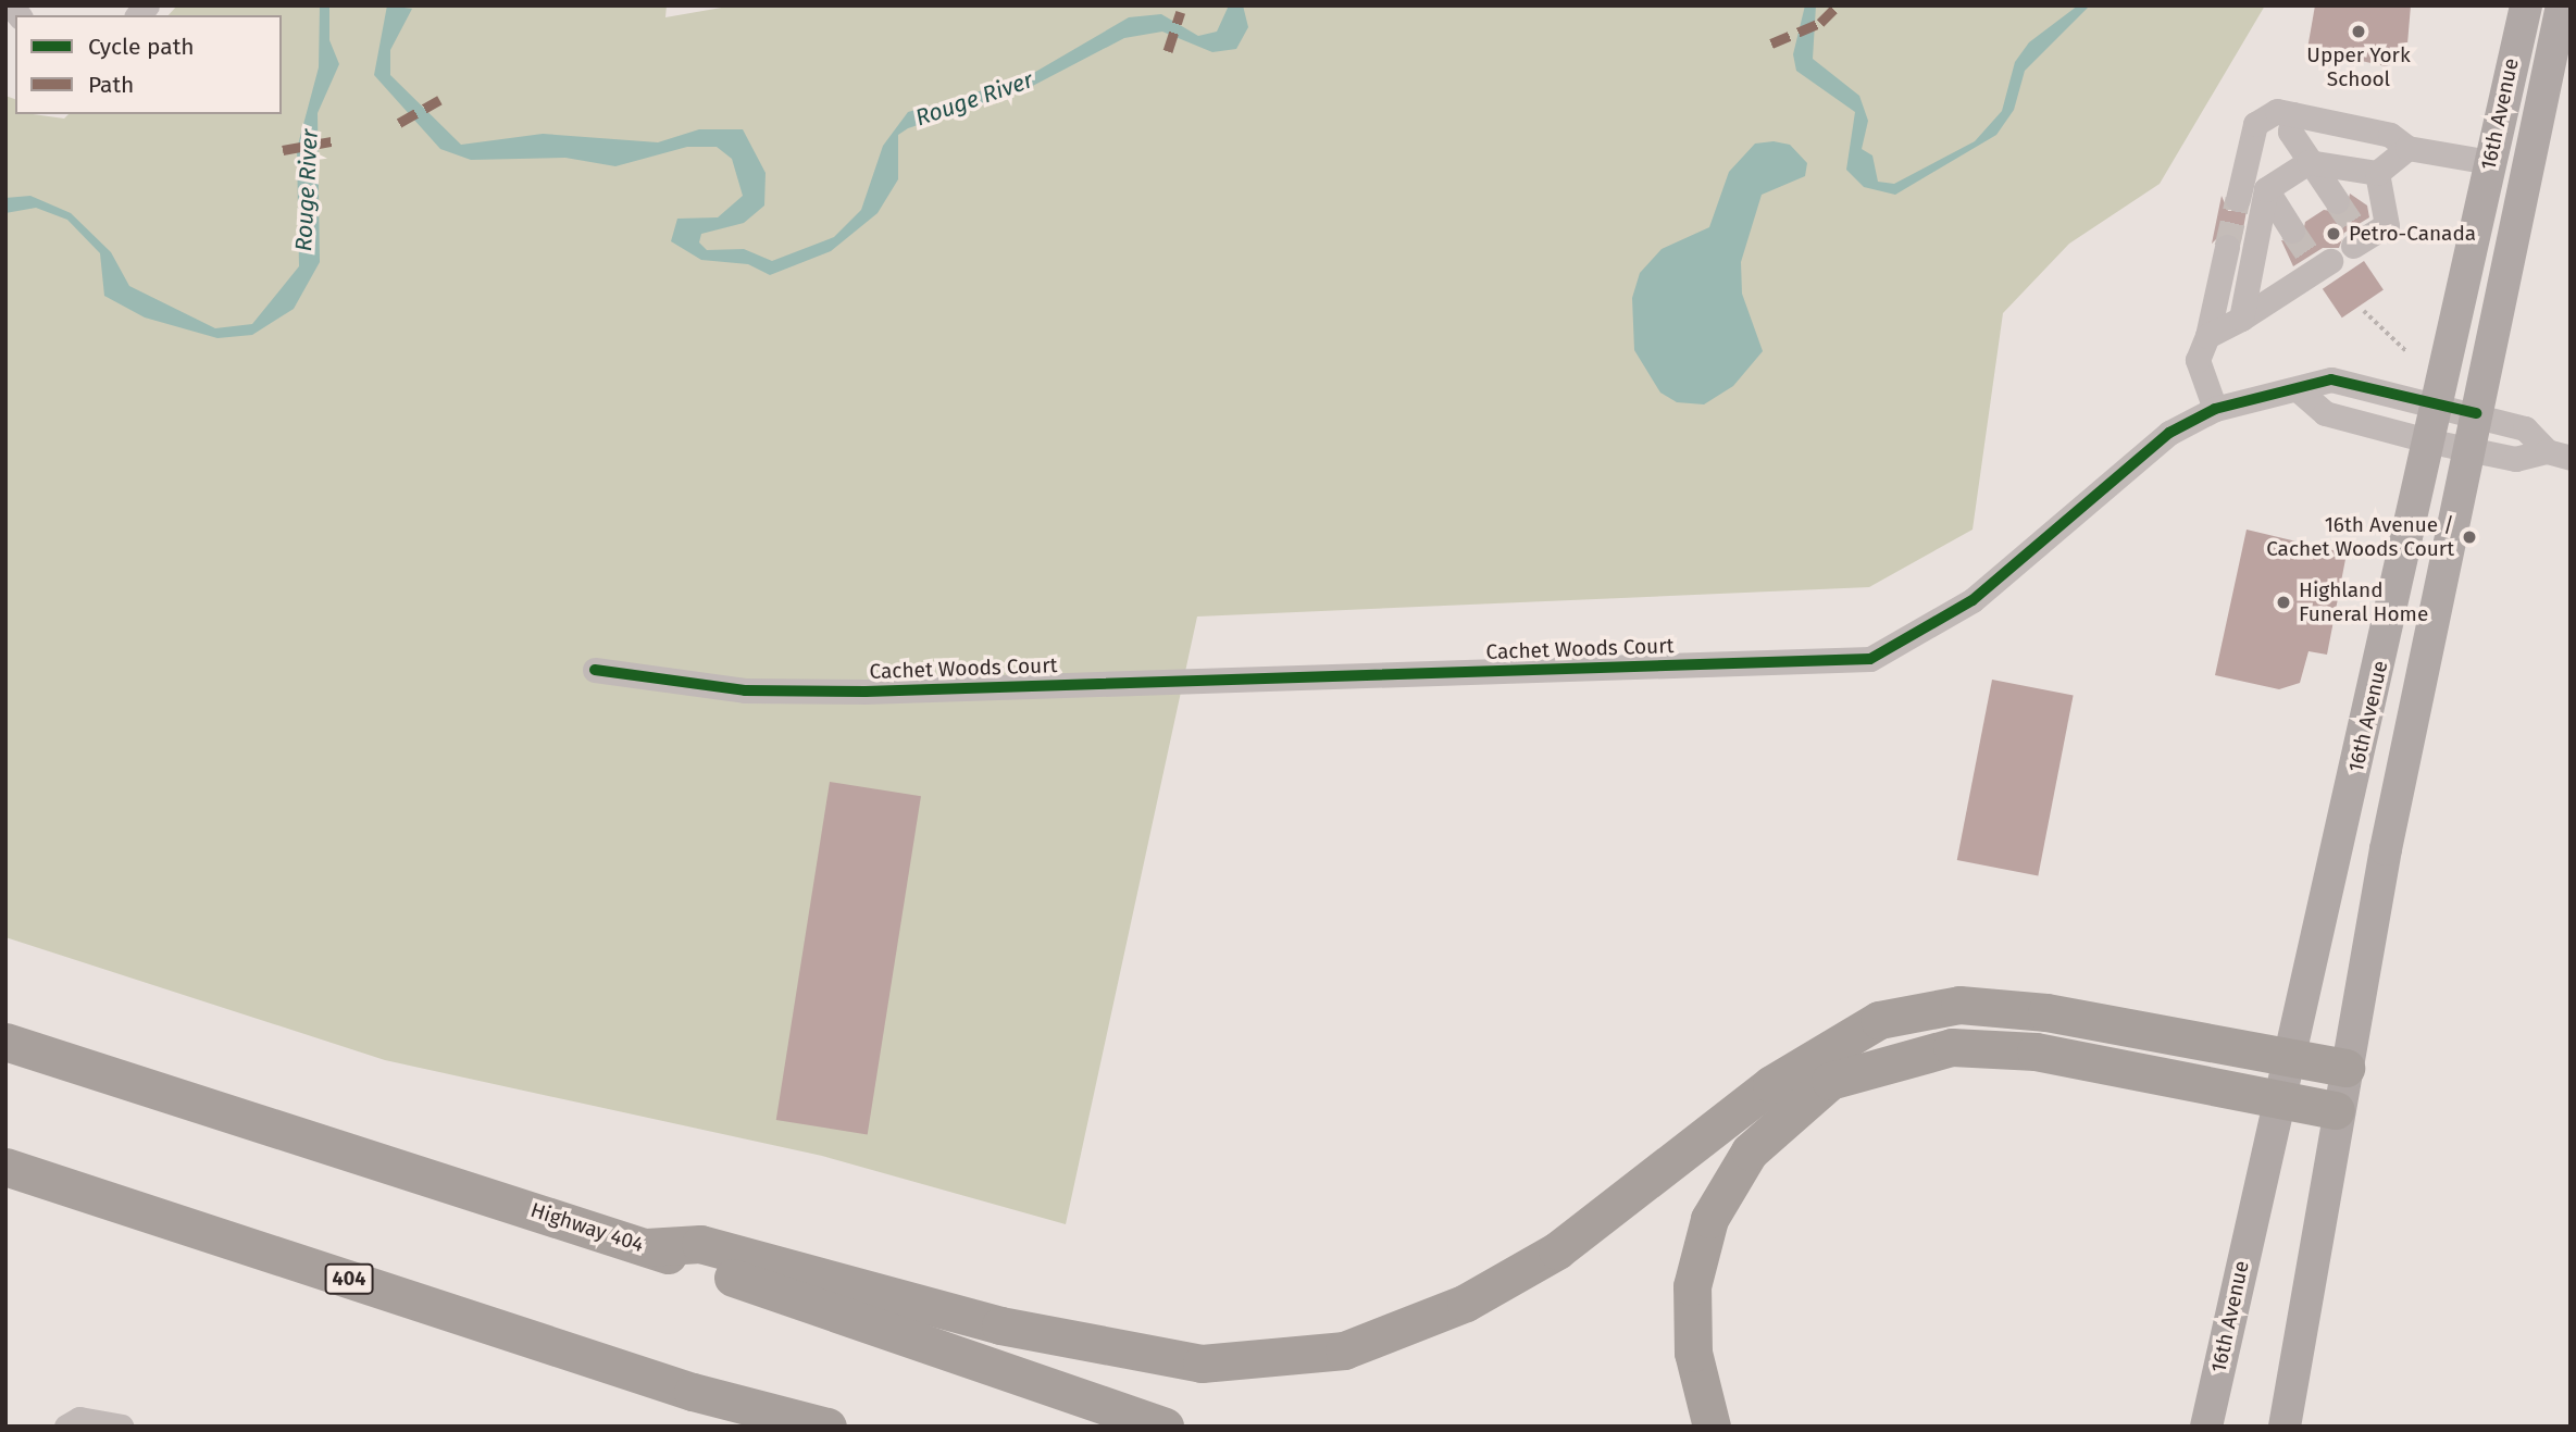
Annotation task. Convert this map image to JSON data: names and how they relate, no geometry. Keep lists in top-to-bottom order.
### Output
{
  "streets": {
    "highway": ["Highway 404", "404"],
    "main road": ["16th Avenue"],
    "street": ["Cachet Woods Court"]
  },
  "crossings": [
    ["16th Avenue", "Cachet Woods Court"]
  ],
  "water": ["Rouge River"],
  "places": [
    "Upper York School",
    "Petro-Canada",
    "16th Avenue / Cachet Woods Court",
    "Highland Funeral Home"
  ],
  "legend": ["Cycle path", "Path"]
}
